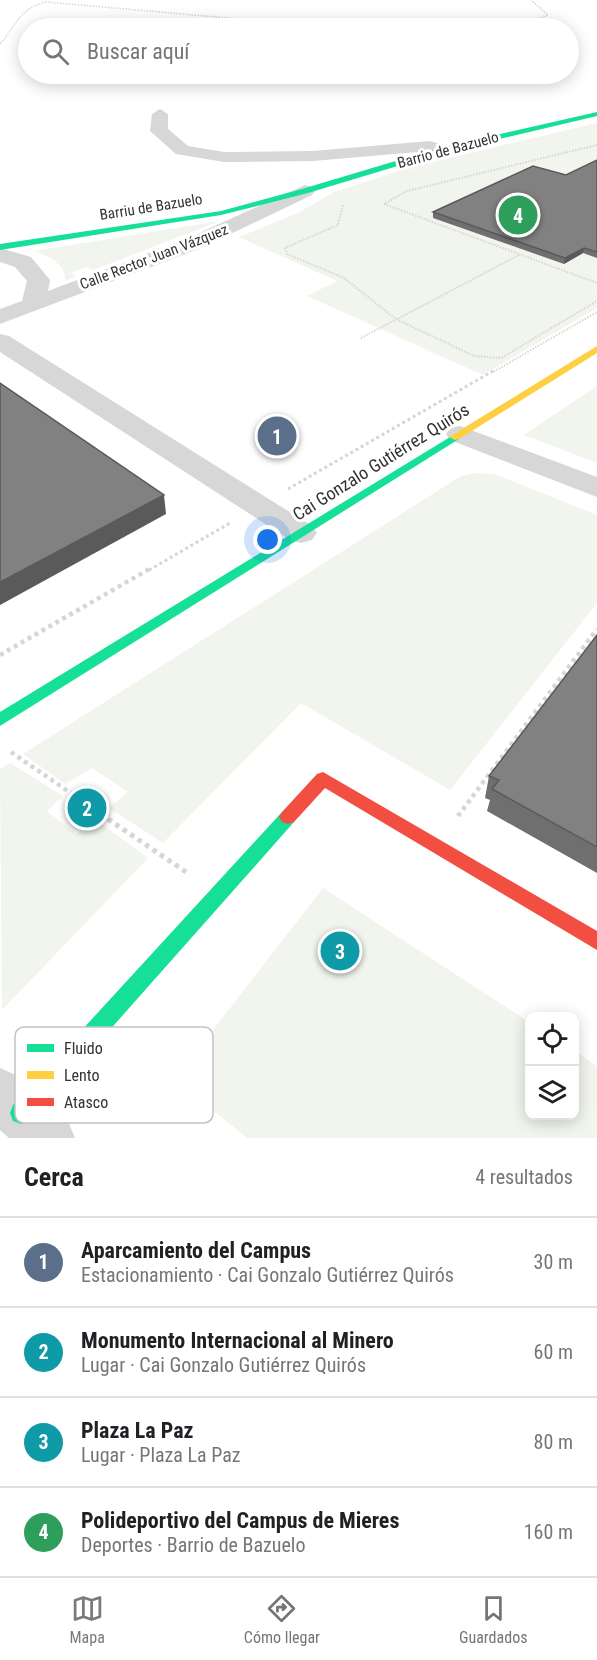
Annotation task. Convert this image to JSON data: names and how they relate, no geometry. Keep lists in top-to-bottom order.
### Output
{
  "streets": {
    "street": [
      "Barrio de Bazuelo",
      "Barriu de Bazuelo",
      "Calle Rector Juan Vázquez",
      "Cai Gonzalo Gutiérrez Quirós"
    ]
  },
  "crossings": [
    ["Barrio de Bazuelo", "Barriu de Bazuelo"],
    ["Barrio de Bazuelo", "Calle Rector Juan Vázquez"],
    ["Barriu de Bazuelo", "Calle Rector Juan Vázquez"]
  ],
  "legend": ["Fluido", "Lento", "Atasco"],
  "page": {
    "search": "Buscar aquí",
    "pins": [
      "4",
      "1",
      "2",
      "3"
    ],
    "heading": ["Cerca", "4 resultados"],
    "list": [
      {
        "mark": "1",
        "name": "Aparcamiento del Campus",
        "note": "Estacionamiento · Cai Gonzalo Gutiérrez Quirós",
        "value": "30 m"
      },
      {
        "mark": "2",
        "name": "Monumento Internacional al Minero",
        "note": "Lugar · Cai Gonzalo Gutiérrez Quirós",
        "value": "60 m"
      },
      {
        "mark": "3",
        "name": "Plaza La Paz",
        "note": "Lugar · Plaza La Paz",
        "value": "80 m"
      },
      {
        "mark": "4",
        "name": "Polideportivo del Campus de Mieres",
        "note": "Deportes · Barrio de Bazuelo",
        "value": "160 m"
      }
    ],
    "nav": ["Mapa", "Cómo llegar", "Guardados"]
  }
}
